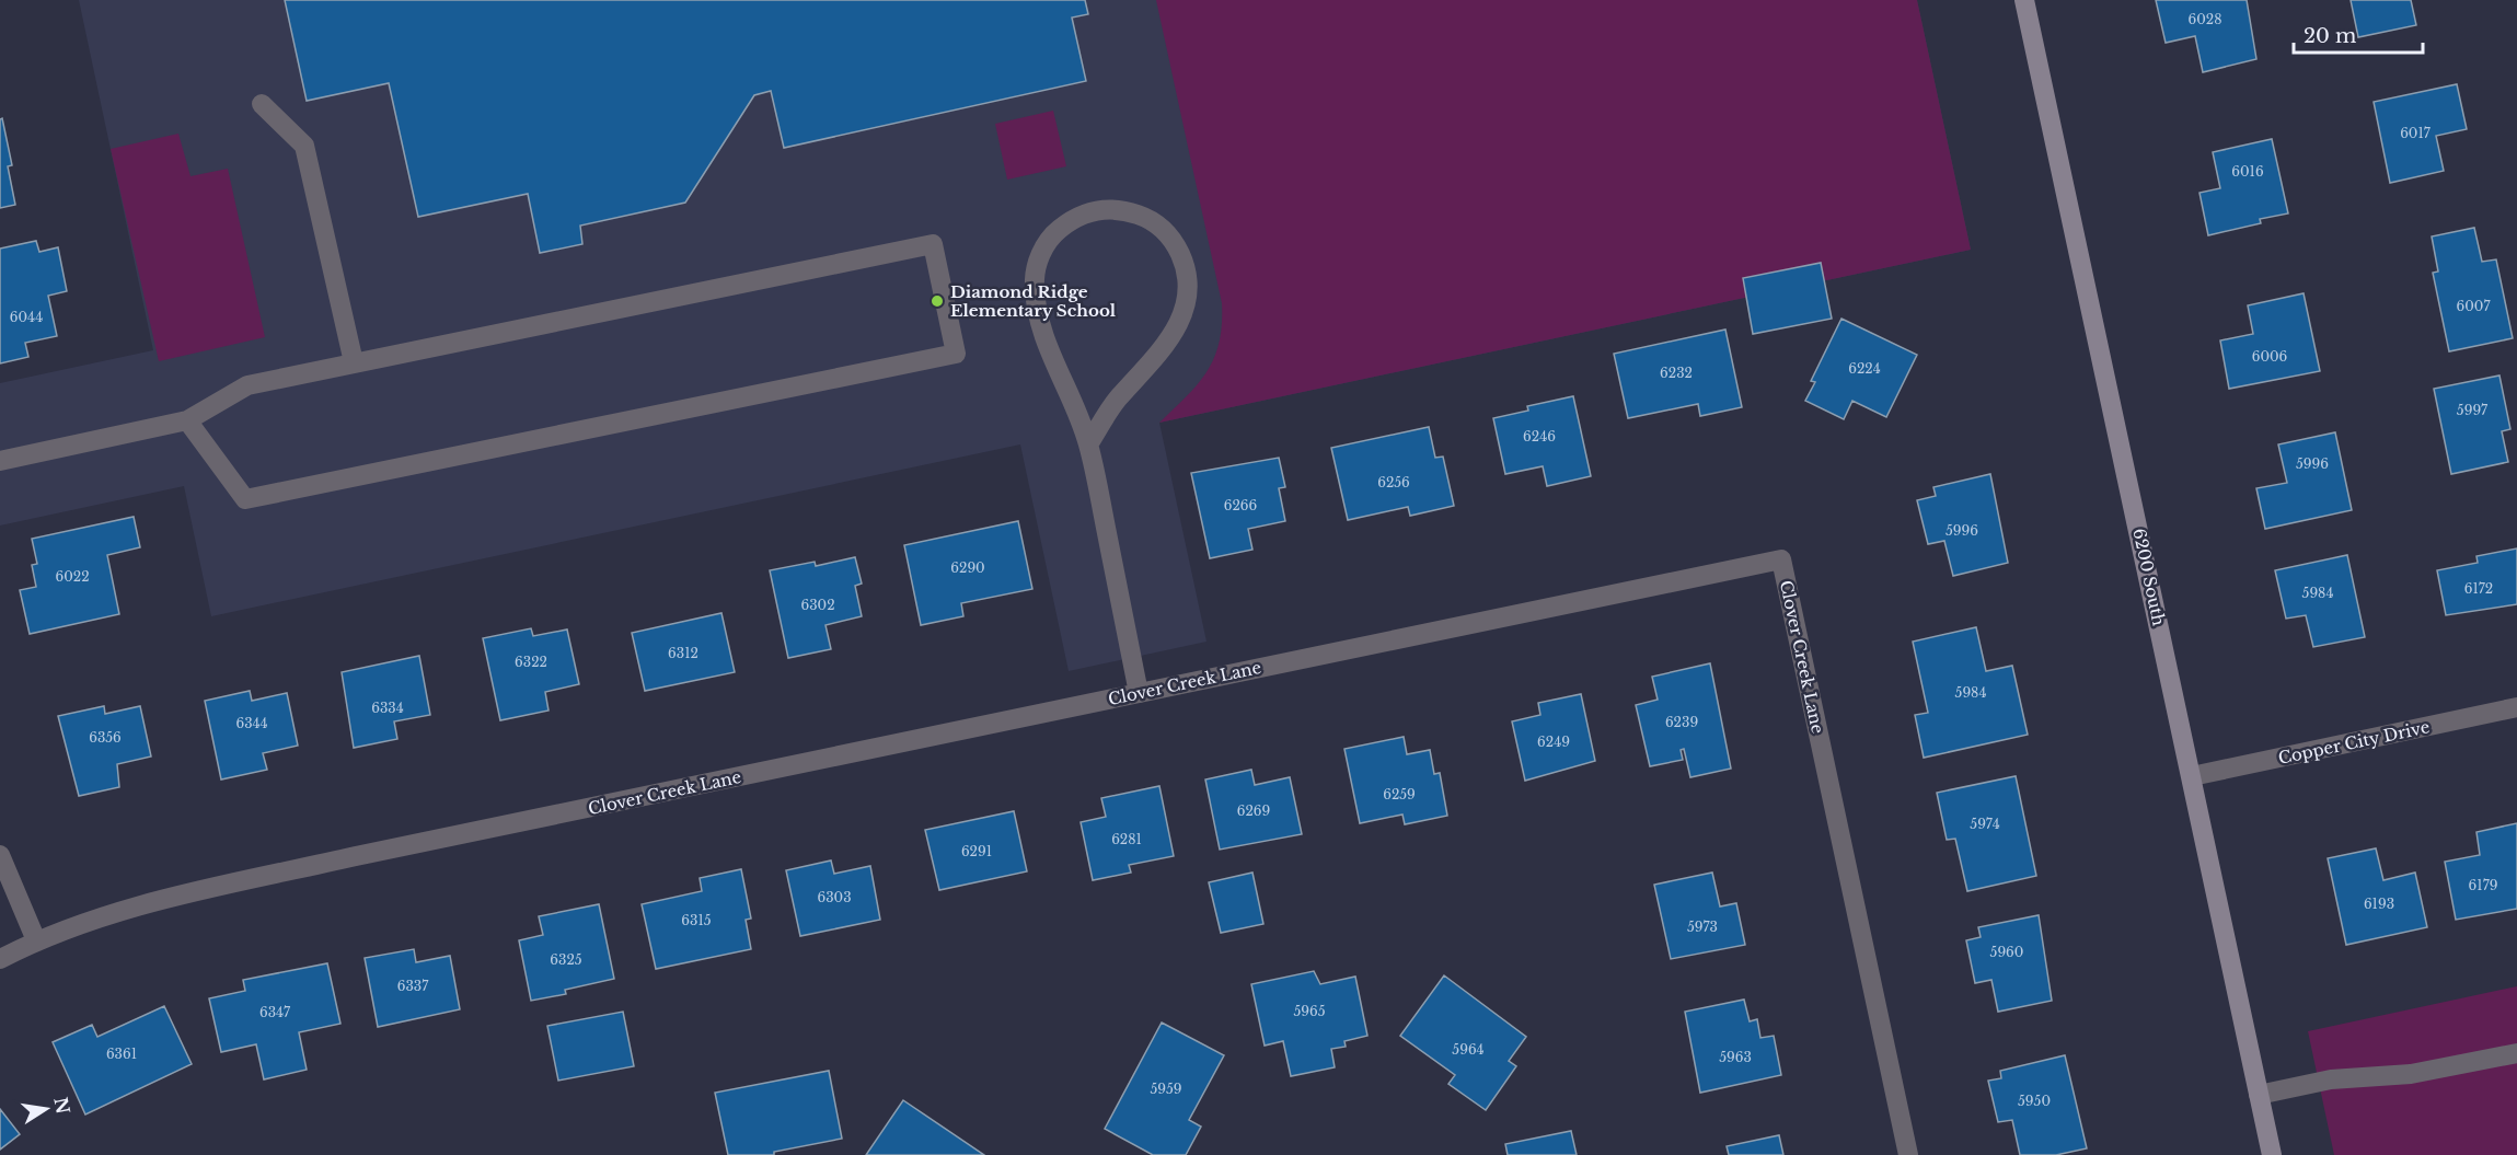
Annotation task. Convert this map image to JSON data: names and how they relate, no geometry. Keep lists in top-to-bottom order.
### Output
{
  "streets": {
    "main road": ["6200 South"],
    "street": ["Clover Creek Lane", "Copper City Drive"]
  },
  "crossings": [
    ["6200 South", "Copper City Drive"]
  ],
  "places": ["Diamond Ridge Elementary School"],
  "house_numbers": [
    "6028",
    "6017",
    "6016",
    "6007",
    "6044",
    "6006",
    "6224",
    "6232",
    "5997",
    "6246",
    "5996",
    "6256",
    "6266",
    "5996",
    "6290",
    "6022",
    "6172",
    "5984",
    "6302",
    "6312",
    "6322",
    "5984",
    "6334",
    "6239",
    "6344",
    "6356",
    "6249",
    "6259",
    "6269",
    "5974",
    "6281",
    "6291",
    "6179",
    "6303",
    "6193",
    "6315",
    "5973",
    "5960",
    "6325",
    "6337",
    "5965",
    "6347",
    "5964",
    "6361",
    "5963",
    "5959",
    "5950"
  ],
  "scale_bar": "20 m",
  "north": "right"
}
